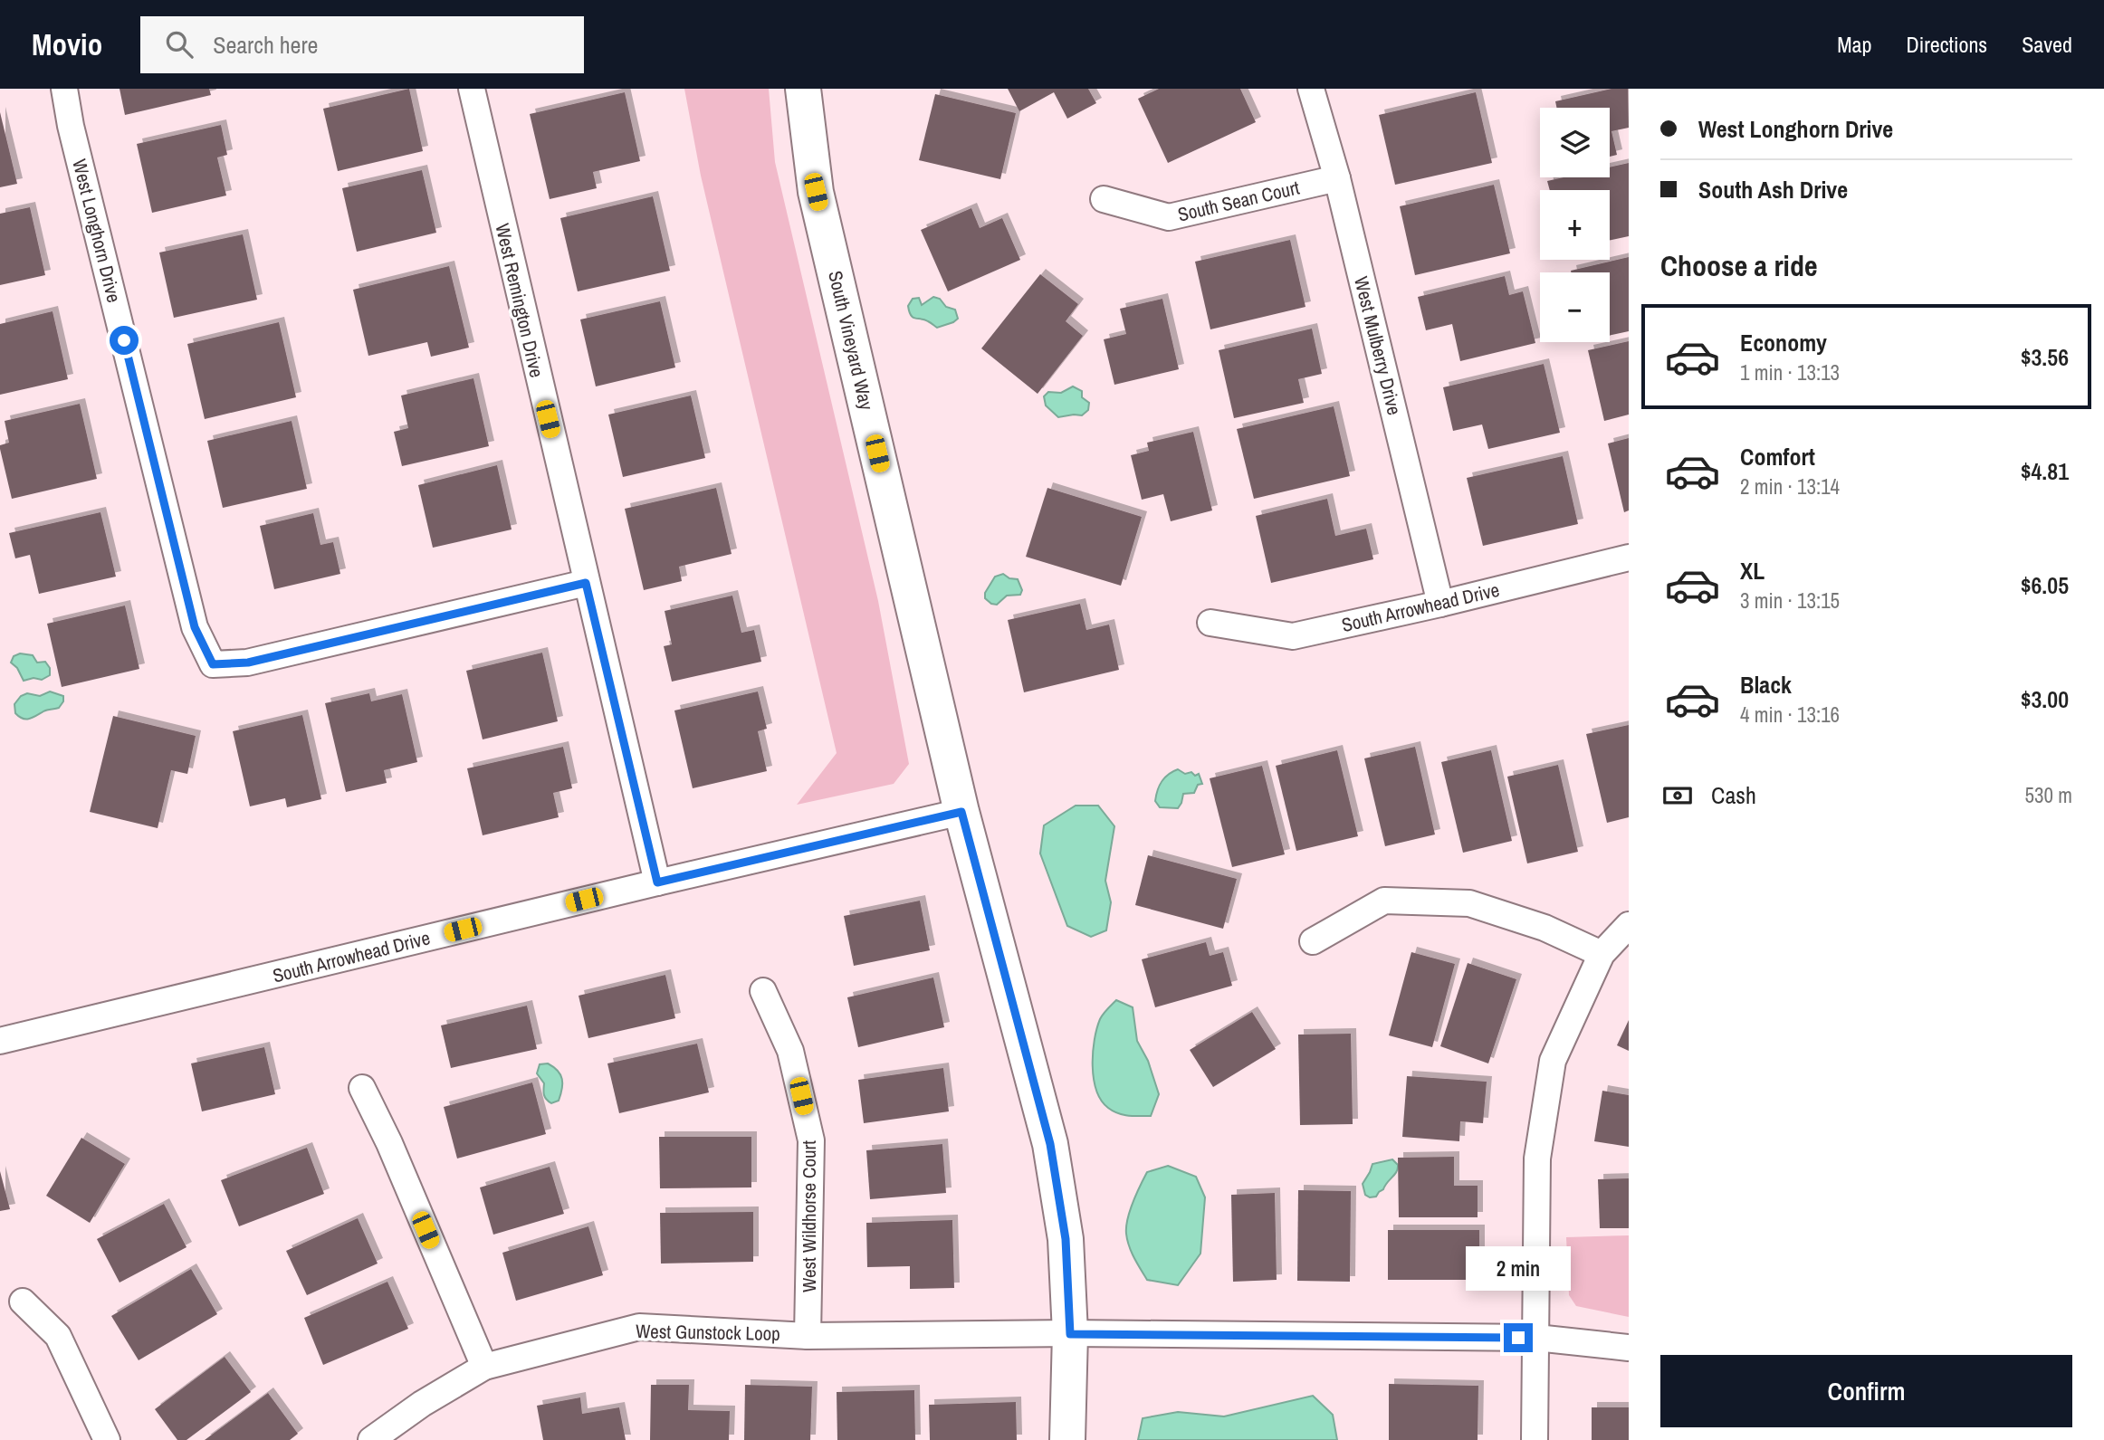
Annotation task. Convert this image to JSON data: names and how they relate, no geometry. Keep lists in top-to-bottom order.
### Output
{
  "streets": {
    "street": [
      "South Sean Court",
      "West Longhorn Drive",
      "West Remington Drive",
      "South Vineyard Way",
      "West Mulberry Drive",
      "South Arrowhead Drive",
      "West Wildhorse Court",
      "West Gunstock Loop"
    ]
  },
  "crossings": [
    ["South Sean Court", "West Mulberry Drive"],
    ["West Longhorn Drive", "West Remington Drive"],
    ["West Remington Drive", "South Arrowhead Drive"],
    ["South Vineyard Way", "South Arrowhead Drive"],
    ["South Vineyard Way", "West Gunstock Loop"],
    ["West Mulberry Drive", "South Arrowhead Drive"],
    ["West Wildhorse Court", "West Gunstock Loop"]
  ],
  "page": {
    "header": "Movio",
    "search": "Search here",
    "nav": ["Map", "Directions", "Saved"],
    "banner": ["West Longhorn Drive", "South Ash Drive"],
    "map_buttons": ["+", "−"],
    "heading": "Choose a ride",
    "list": [
      {
        "name": "Economy",
        "note": "1 min · 13:13",
        "value": "$3.56"
      },
      {
        "name": "Comfort",
        "note": "2 min · 13:14",
        "value": "$4.81"
      },
      {
        "name": "XL",
        "note": "3 min · 13:15",
        "value": "$6.05"
      },
      {
        "name": "Black",
        "note": "4 min · 13:16",
        "value": "$3.00"
      }
    ],
    "pay": ["Cash", "530 m"],
    "bubble": "2 min",
    "buttons": "Confirm"
  }
}
